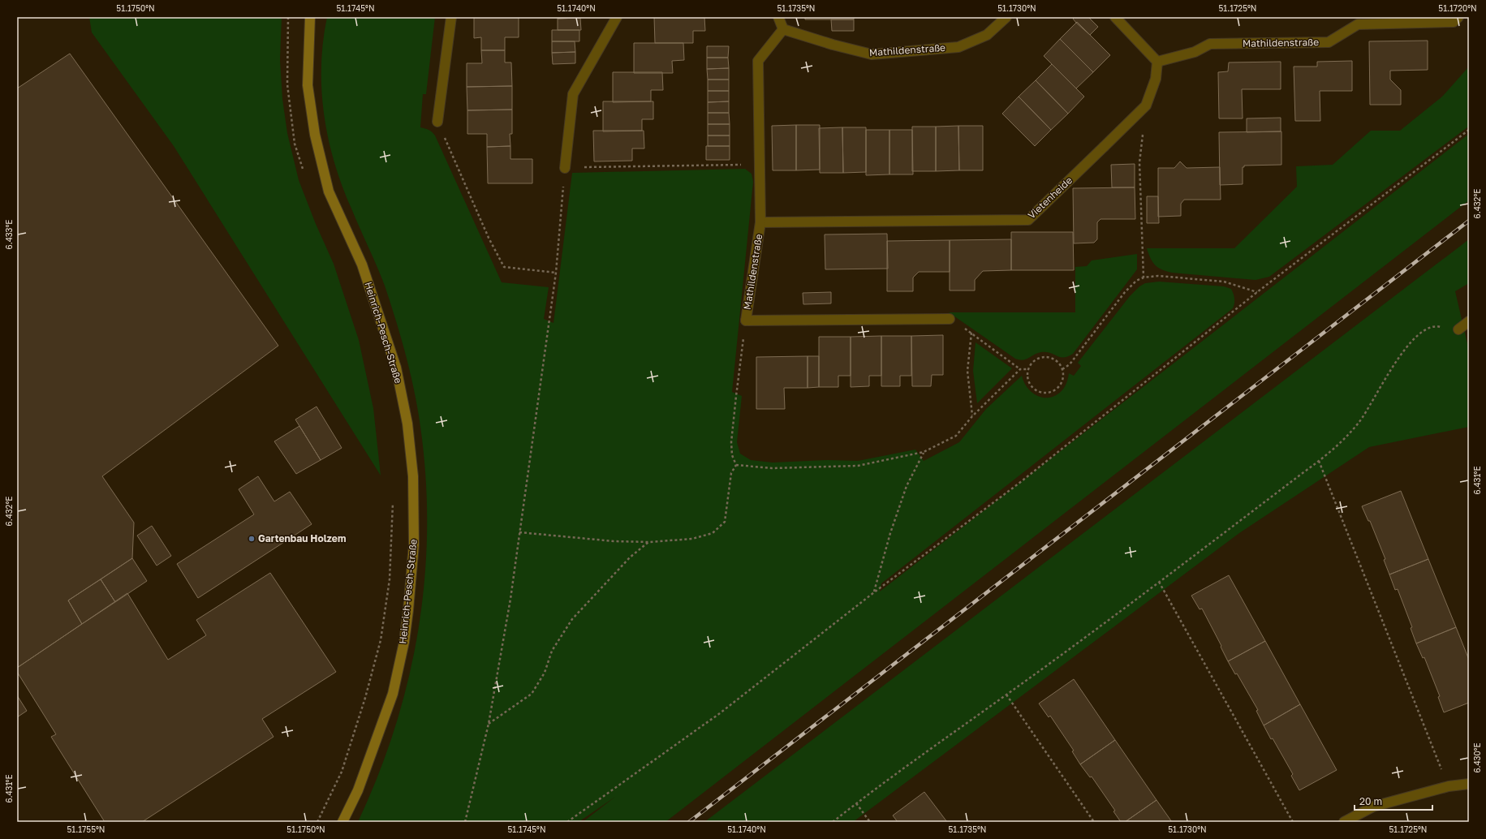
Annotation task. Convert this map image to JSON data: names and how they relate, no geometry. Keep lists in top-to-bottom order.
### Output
{
  "streets": {
    "street": ["Mathildenstraße", "Vietenheide", "Heinrich-Pesch-Straße"]
  },
  "crossings": [
    ["Mathildenstraße", "Vietenheide"]
  ],
  "places": ["Gartenbau Holzem"],
  "scale_bar": "20 m",
  "coordinates": [
    "51.1750°N",
    "51.1745°N",
    "51.1740°N",
    "51.1735°N",
    "51.1730°N",
    "51.1725°N",
    "51.1720°N",
    "6.432°E",
    "6.433°E",
    "6.431°E",
    "6.430°E",
    "51.1755°N"
  ]
}
